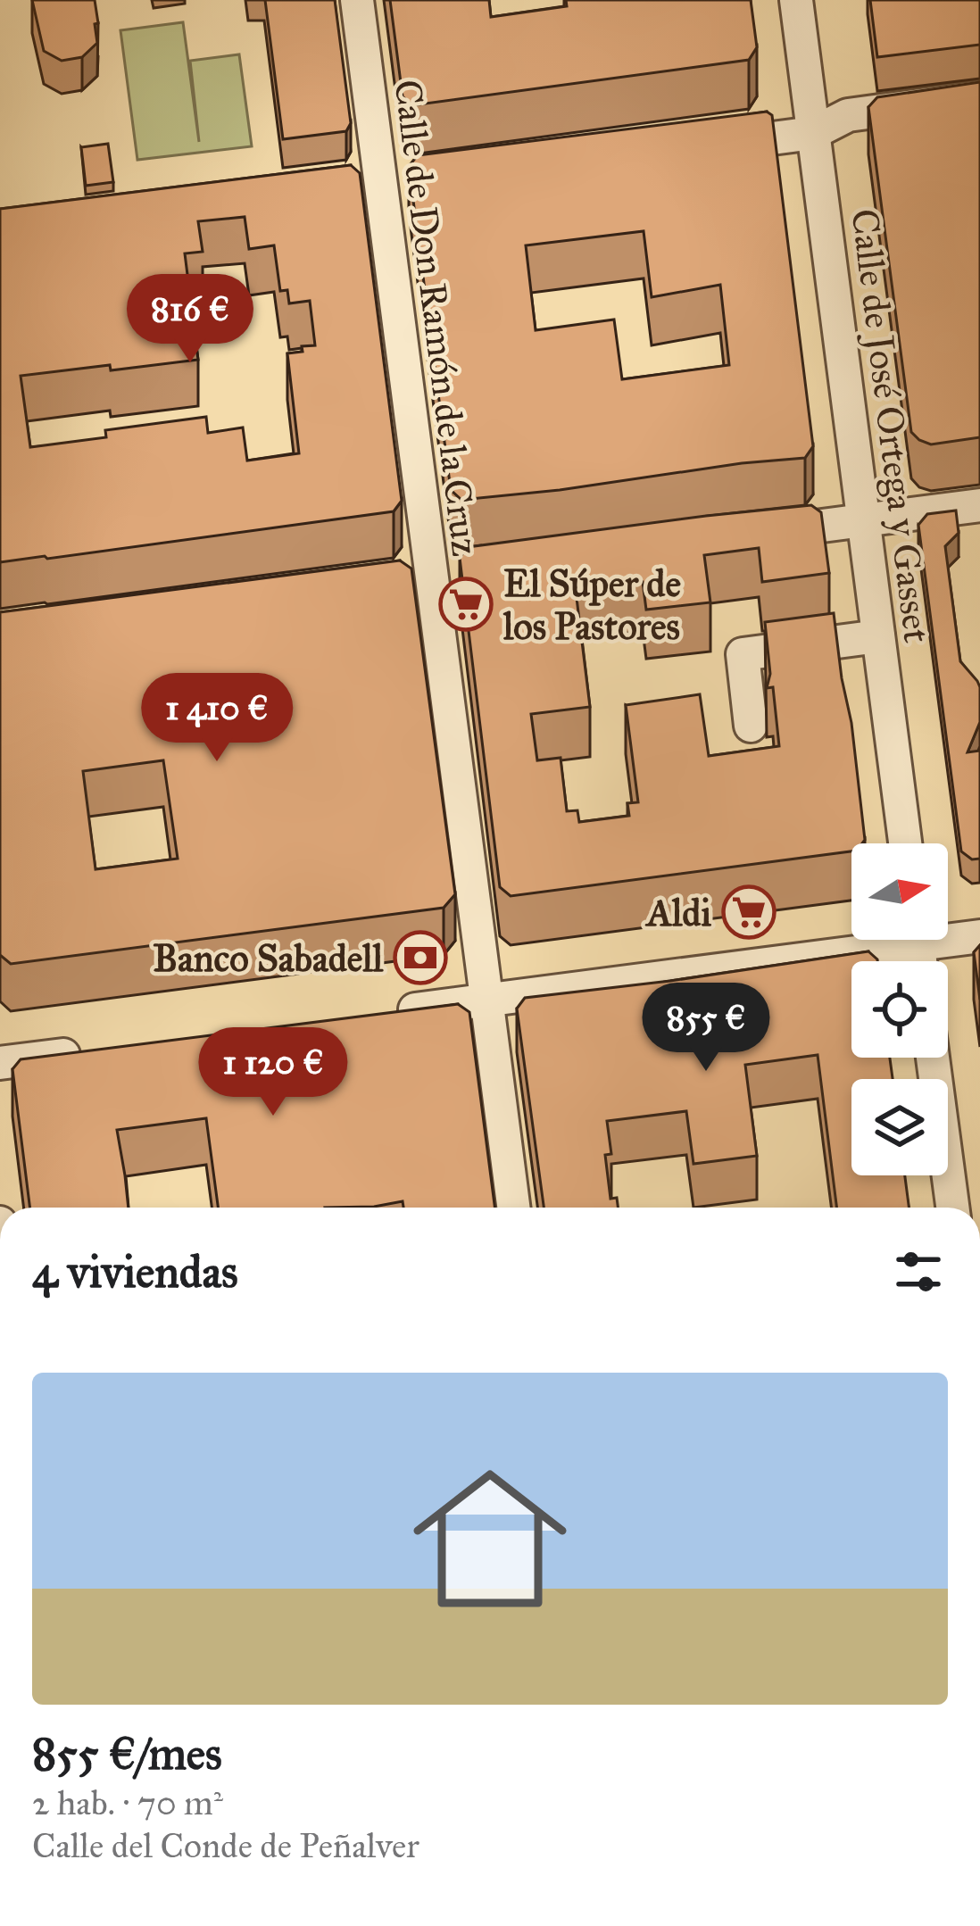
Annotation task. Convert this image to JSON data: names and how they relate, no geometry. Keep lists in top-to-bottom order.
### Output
{
  "streets": {
    "street": ["Calle de Don Ramón de la Cruz", "Calle de José Ortega y Gasset"]
  },
  "places": {
    "supermarket": ["El Súper de los Pastores", "Aldi"],
    "bank": ["Banco Sabadell"]
  },
  "north": "right",
  "page": {
    "price": [
      "816 €",
      "1 410 €",
      "855 €",
      "1 120 €"
    ],
    "heading": "4 viviendas",
    "list": [
      {
        "name": "855 €/mes",
        "note": "2 hab. · 70 m² · Calle del Conde de Peñalver"
      }
    ]
  }
}
